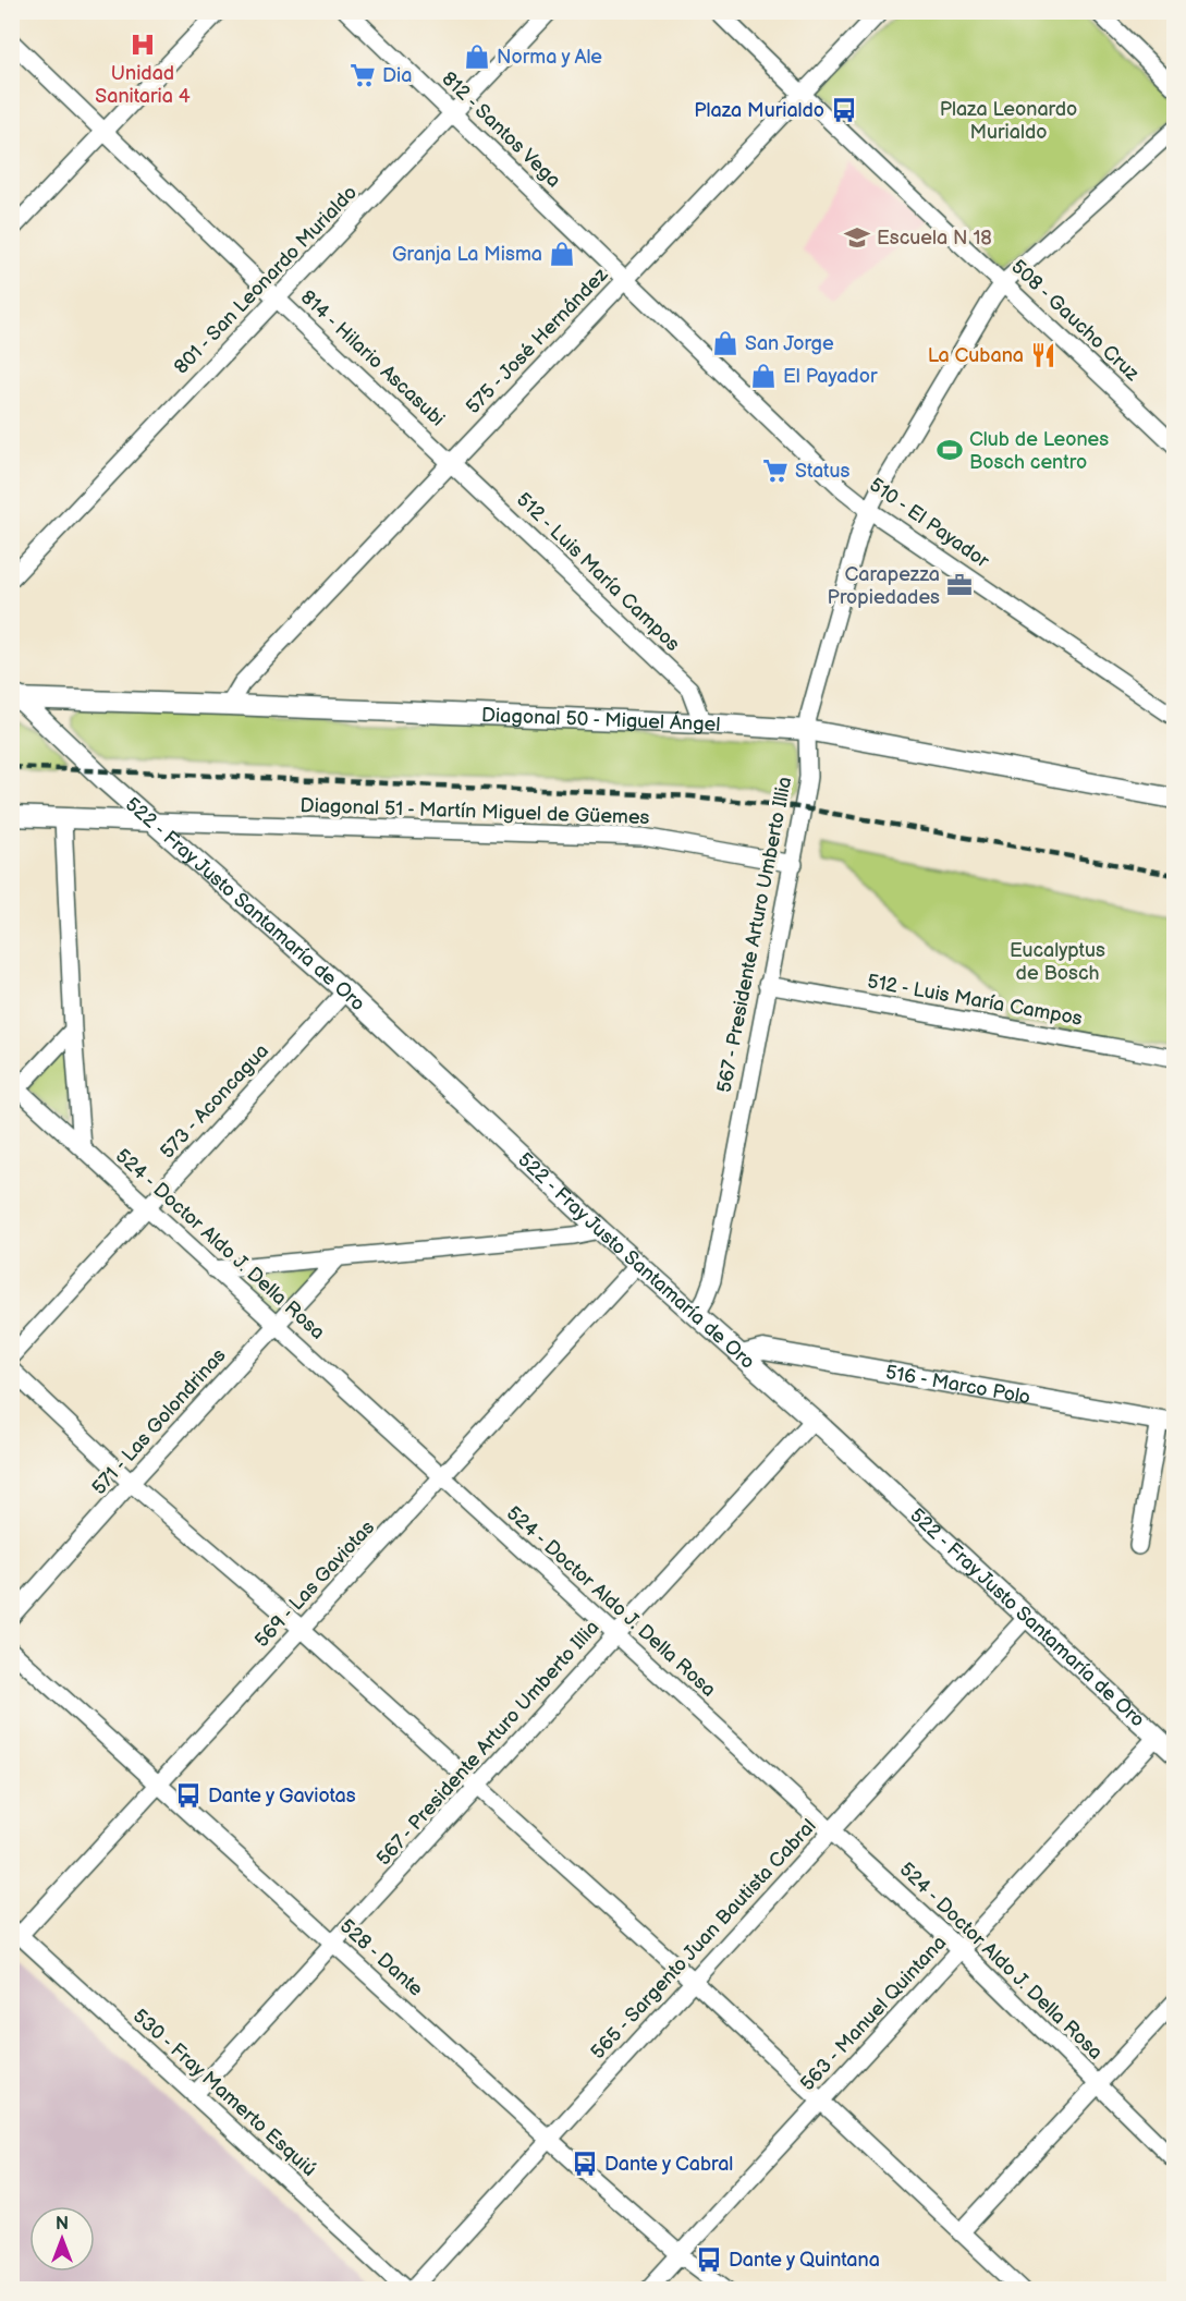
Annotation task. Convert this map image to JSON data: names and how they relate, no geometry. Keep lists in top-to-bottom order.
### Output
{
  "streets": {
    "street": [
      "812 - Santos Vega",
      "801 - San Leonardo Murialdo",
      "508 - Gaucho Cruz",
      "575 - José Hernández",
      "814 - Hilario Ascasubi",
      "510 - El Payador",
      "512 - Luis María Campos",
      "Diagonal 50 - Miguel Ángel",
      "Diagonal 51 - Martín Miguel de Güemes",
      "522 - Fray Justo Santamaría de Oro",
      "567 - Presidente Arturo Umberto Illia",
      "573 - Aconcagua",
      "524 - Doctor Aldo J. Della Rosa",
      "516 - Marco Polo",
      "571 - Las Golondrinas",
      "569 - Las Gaviotas",
      "565 - Sargento Juan Bautista Cabral",
      "528 - Dante",
      "563 - Manuel Quintana",
      "530 - Fray Mamerto Esquiú"
    ]
  },
  "crossings": [
    ["812 - Santos Vega", "801 - San Leonardo Murialdo"],
    ["812 - Santos Vega", "575 - José Hernández"],
    ["812 - Santos Vega", "510 - El Payador"],
    ["801 - San Leonardo Murialdo", "814 - Hilario Ascasubi"],
    ["508 - Gaucho Cruz", "575 - José Hernández"],
    ["508 - Gaucho Cruz", "567 - Presidente Arturo Umberto Illia"],
    ["575 - José Hernández", "814 - Hilario Ascasubi"],
    ["575 - José Hernández", "510 - El Payador"],
    ["575 - José Hernández", "512 - Luis María Campos"],
    ["575 - José Hernández", "Diagonal 50 - Miguel Ángel"],
    ["814 - Hilario Ascasubi", "512 - Luis María Campos"],
    ["510 - El Payador", "567 - Presidente Arturo Umberto Illia"],
    ["512 - Luis María Campos", "Diagonal 50 - Miguel Ángel"],
    ["512 - Luis María Campos", "567 - Presidente Arturo Umberto Illia"],
    ["Diagonal 50 - Miguel Ángel", "522 - Fray Justo Santamaría de Oro"],
    ["Diagonal 50 - Miguel Ángel", "567 - Presidente Arturo Umberto Illia"],
    ["Diagonal 51 - Martín Miguel de Güemes", "522 - Fray Justo Santamaría de Oro"],
    ["Diagonal 51 - Martín Miguel de Güemes", "567 - Presidente Arturo Umberto Illia"],
    ["522 - Fray Justo Santamaría de Oro", "567 - Presidente Arturo Umberto Illia"],
    ["522 - Fray Justo Santamaría de Oro", "573 - Aconcagua"],
    ["522 - Fray Justo Santamaría de Oro", "516 - Marco Polo"],
    ["522 - Fray Justo Santamaría de Oro", "569 - Las Gaviotas"],
    ["522 - Fray Justo Santamaría de Oro", "565 - Sargento Juan Bautista Cabral"],
    ["522 - Fray Justo Santamaría de Oro", "563 - Manuel Quintana"],
    ["567 - Presidente Arturo Umberto Illia", "524 - Doctor Aldo J. Della Rosa"],
    ["567 - Presidente Arturo Umberto Illia", "528 - Dante"],
    ["567 - Presidente Arturo Umberto Illia", "530 - Fray Mamerto Esquiú"],
    ["573 - Aconcagua", "524 - Doctor Aldo J. Della Rosa"],
    ["524 - Doctor Aldo J. Della Rosa", "571 - Las Golondrinas"],
    ["524 - Doctor Aldo J. Della Rosa", "569 - Las Gaviotas"],
    ["524 - Doctor Aldo J. Della Rosa", "565 - Sargento Juan Bautista Cabral"],
    ["524 - Doctor Aldo J. Della Rosa", "563 - Manuel Quintana"],
    ["569 - Las Gaviotas", "528 - Dante"],
    ["569 - Las Gaviotas", "530 - Fray Mamerto Esquiú"],
    ["565 - Sargento Juan Bautista Cabral", "528 - Dante"],
    ["565 - Sargento Juan Bautista Cabral", "530 - Fray Mamerto Esquiú"],
    ["528 - Dante", "563 - Manuel Quintana"]
  ],
  "parks": ["Plaza Leonardo Murialdo", "Eucalyptus de Bosch"],
  "places": {
    "hospital": ["Unidad Sanitaria 4"],
    "shop": [
      "Norma y Ale",
      "Granja La Misma",
      "San Jorge",
      "El Payador"
    ],
    "supermarket": ["Dia", "Status"],
    "bus stop": [
      "Plaza Murialdo",
      "Dante y Gaviotas",
      "Dante y Cabral",
      "Dante y Quintana"
    ],
    "school or university": ["Escuela N 18"],
    "restaurant": ["La Cubana"],
    "sports": ["Club de Leones Bosch centro"],
    "office": ["Carapezza Propiedades"]
  },
  "north": "top"
}
